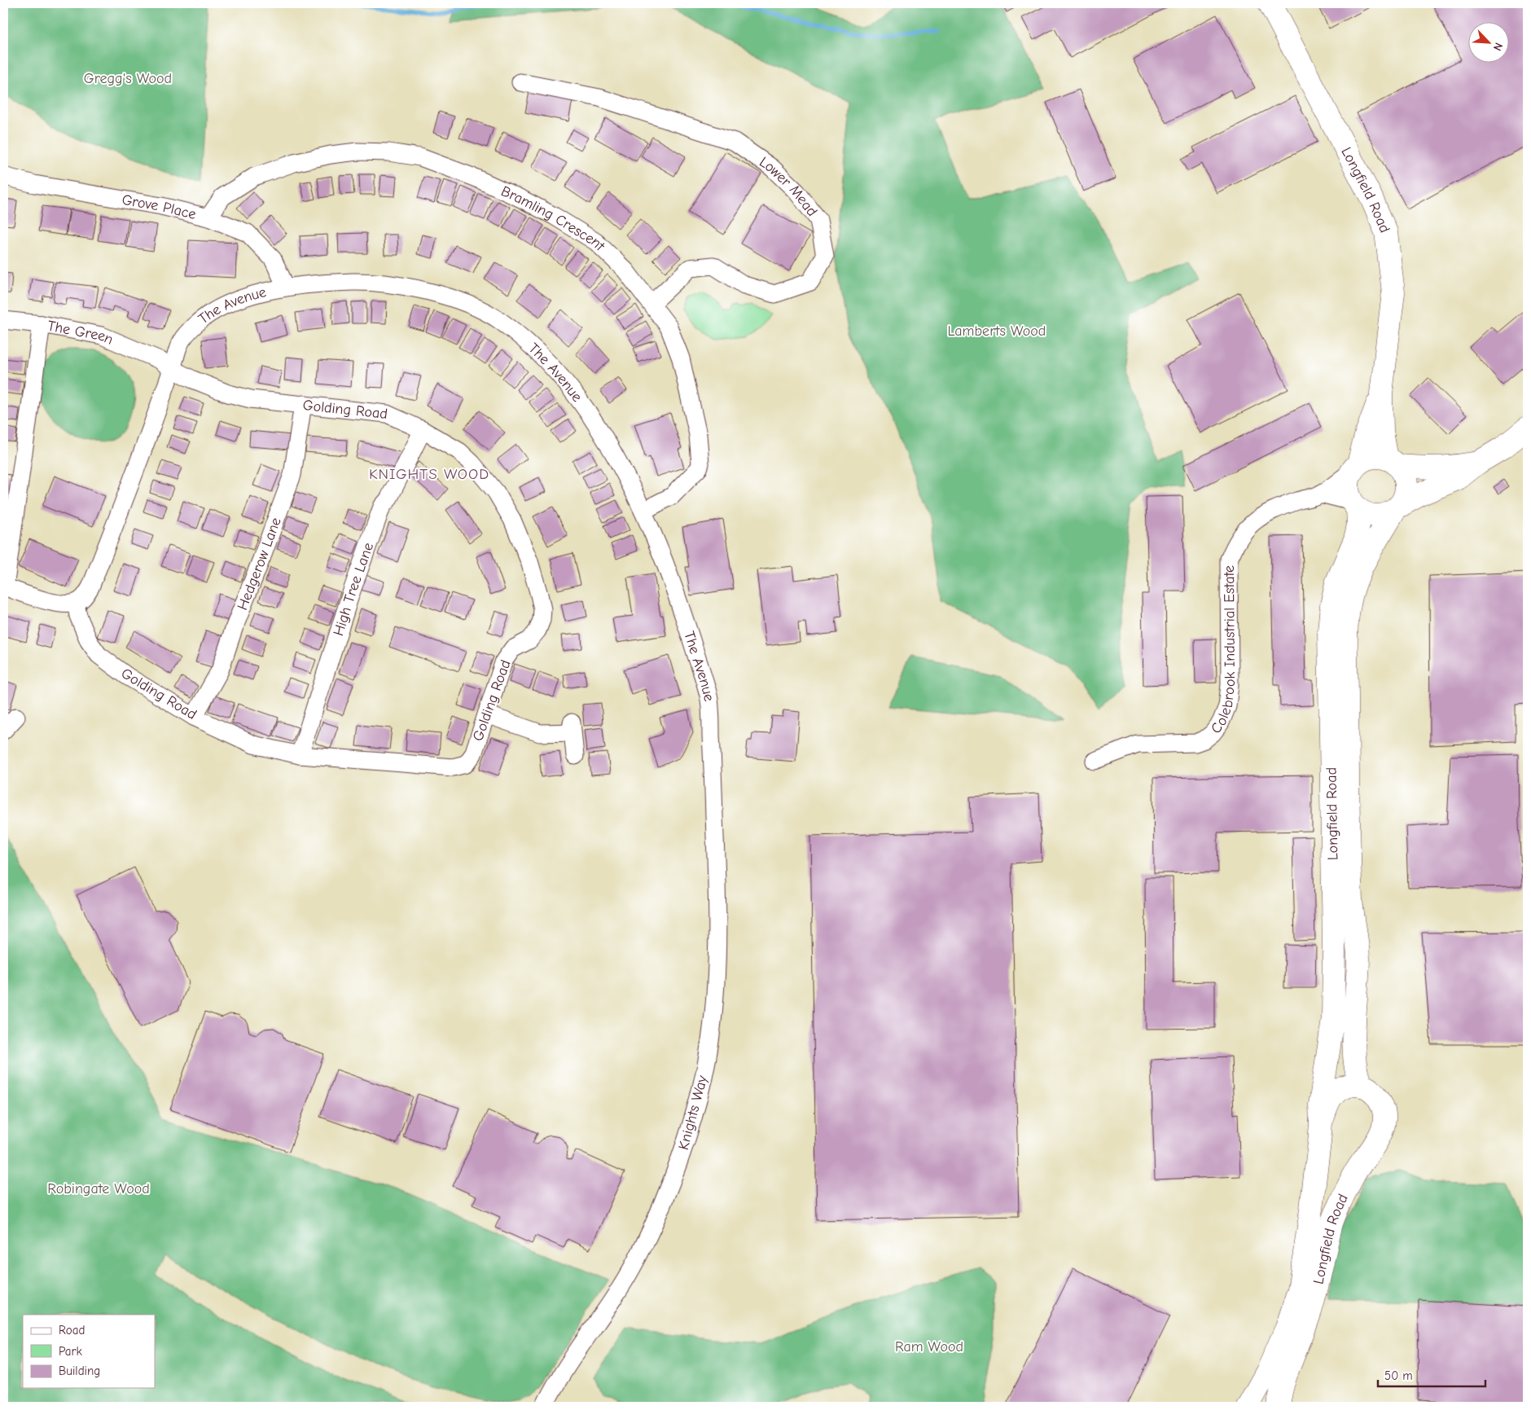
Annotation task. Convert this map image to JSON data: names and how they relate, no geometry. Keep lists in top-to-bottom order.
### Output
{
  "streets": {
    "street": [
      "Lower Mead",
      "Longfield Road",
      "Grove Place",
      "Bramling Crescent",
      "The Avenue",
      "The Green",
      "Golding Road",
      "Hedgerow Lane",
      "High Tree Lane",
      "Colebrook Industrial Estate",
      "Knights Way"
    ]
  },
  "crossings": [
    ["Lower Mead", "Bramling Crescent"],
    ["Longfield Road", "Colebrook Industrial Estate"],
    ["Grove Place", "Bramling Crescent"],
    ["Grove Place", "The Avenue"],
    ["Bramling Crescent", "The Avenue"],
    ["The Avenue", "The Green"],
    ["The Avenue", "Golding Road"],
    ["The Avenue", "Knights Way"],
    ["The Green", "Golding Road"],
    ["Golding Road", "Hedgerow Lane"],
    ["Golding Road", "High Tree Lane"]
  ],
  "districts": ["KNIGHTS WOOD"],
  "parks": [
    "Gregg's Wood",
    "Lamberts Wood",
    "Robingate Wood",
    "Ram Wood"
  ],
  "legend": ["Road", "Park", "Building"],
  "scale_bar": "50 m",
  "north": "bottom right"
}
